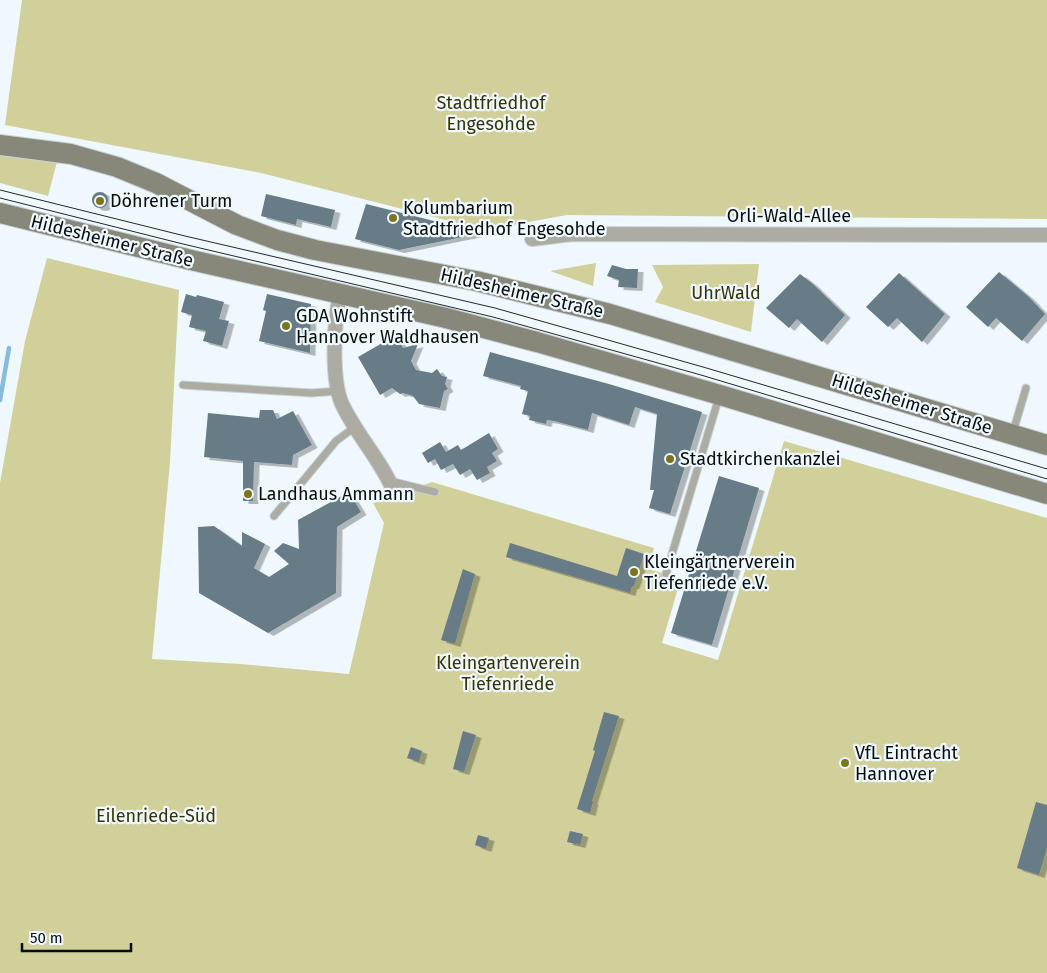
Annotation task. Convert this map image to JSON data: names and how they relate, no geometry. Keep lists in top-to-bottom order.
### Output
{
  "streets": {
    "main road": ["Hildesheimer Straße"],
    "street": ["Orli-Wald-Allee"]
  },
  "parks": [
    "Stadtfriedhof Engesohde",
    "UhrWald",
    "Kleingartenverein Tiefenriede",
    "Eilenriede-Süd"
  ],
  "places": [
    "Döhrener Turm",
    "Kolumbarium Stadtfriedhof Engesohde",
    "GDA Wohnstift Hannover Waldhausen",
    "Stadtkirchenkanzlei",
    "Landhaus Ammann",
    "Kleingärtnerverein Tiefenriede e.V.",
    "VfL Eintracht Hannover"
  ],
  "scale_bar": "50 m"
}
